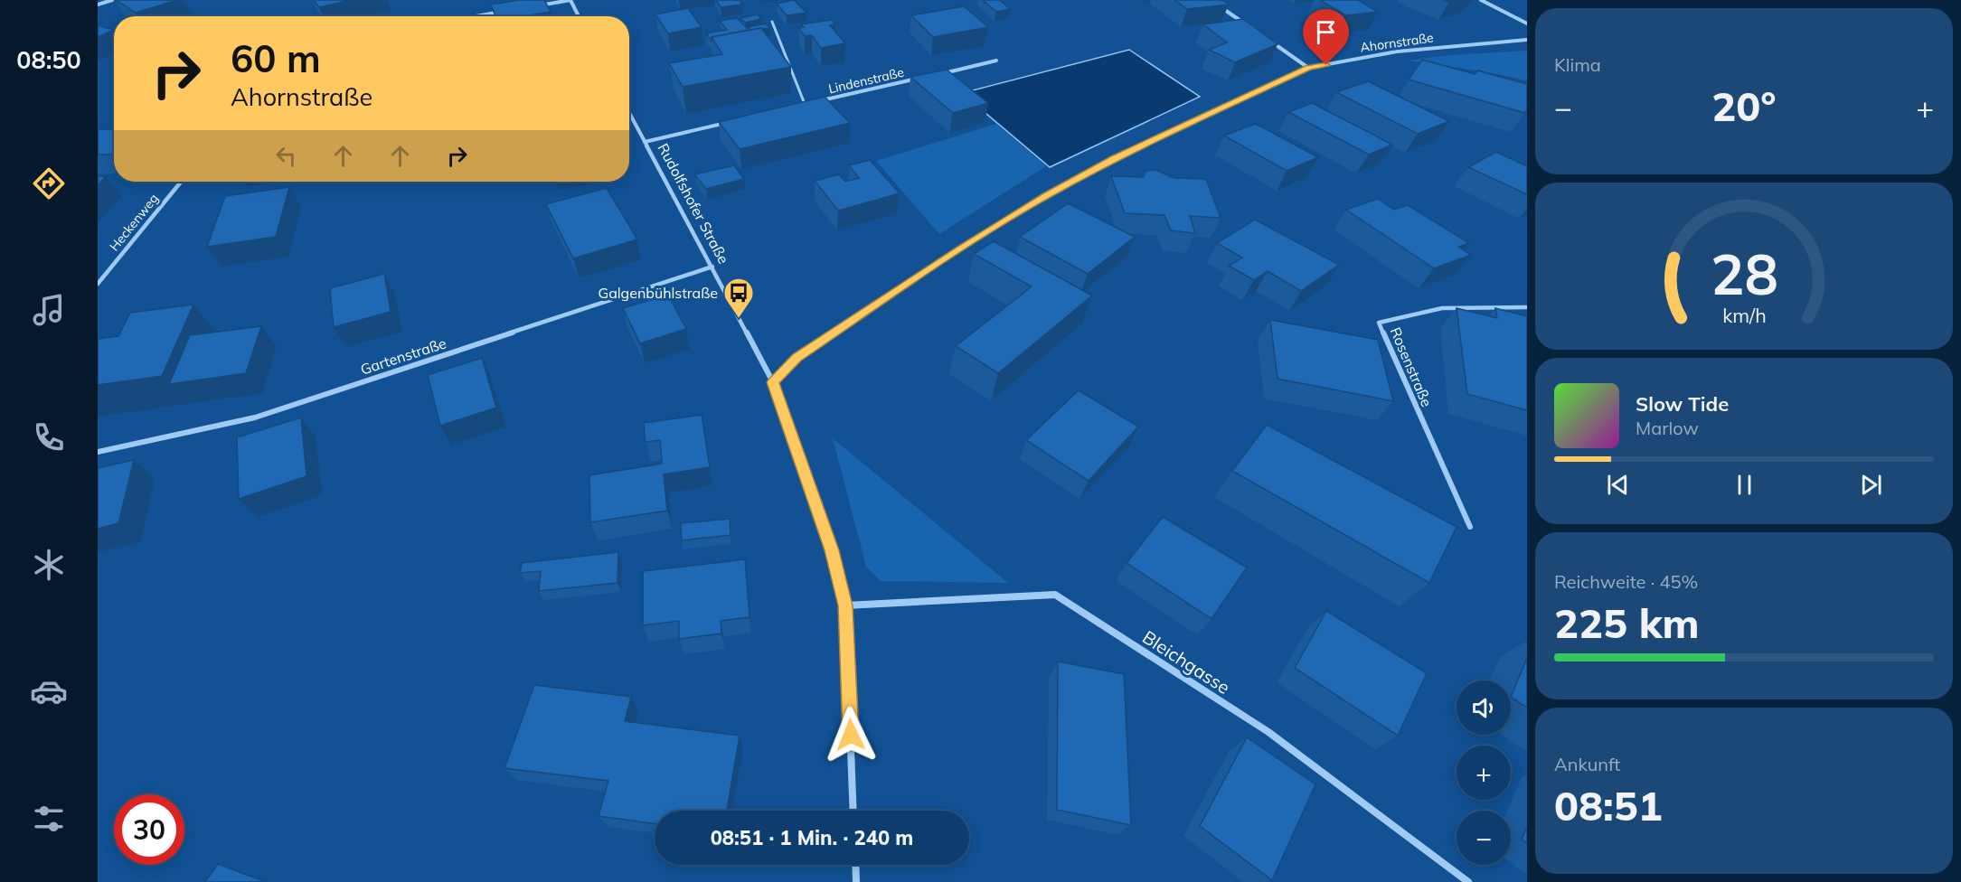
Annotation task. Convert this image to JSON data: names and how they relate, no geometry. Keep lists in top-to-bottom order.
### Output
{
  "streets": {
    "street": [
      "Ahornstraße",
      "Lindenstraße",
      "Rudolfshofer Straße",
      "Heckenweg",
      "Gartenstraße",
      "Rosenstraße",
      "Bleichgasse"
    ]
  },
  "crossings": [
    ["Ahornstraße", "Rudolfshofer Straße"],
    ["Rudolfshofer Straße", "Gartenstraße"],
    ["Rudolfshofer Straße", "Bleichgasse"]
  ],
  "places": {
    "bus stop": ["Galgenbühlstraße"]
  },
  "page": {
    "tabs": "08:50",
    "tile": [
      "Klima",
      ["Reichweite · 45%", "225 km"],
      ["Ankunft", "08:51"]
    ],
    "turn": ["60 m", "Ahornstraße"],
    "heat": ["−", "20°", "+"],
    "song": ["Slow Tide", "Marlow"],
    "map_buttons": ["+", "−"],
    "limit": "30",
    "trip": "08:51 · 1 Min. · 240 m",
    "gauge": ["28", "km/h"]
  }
}
